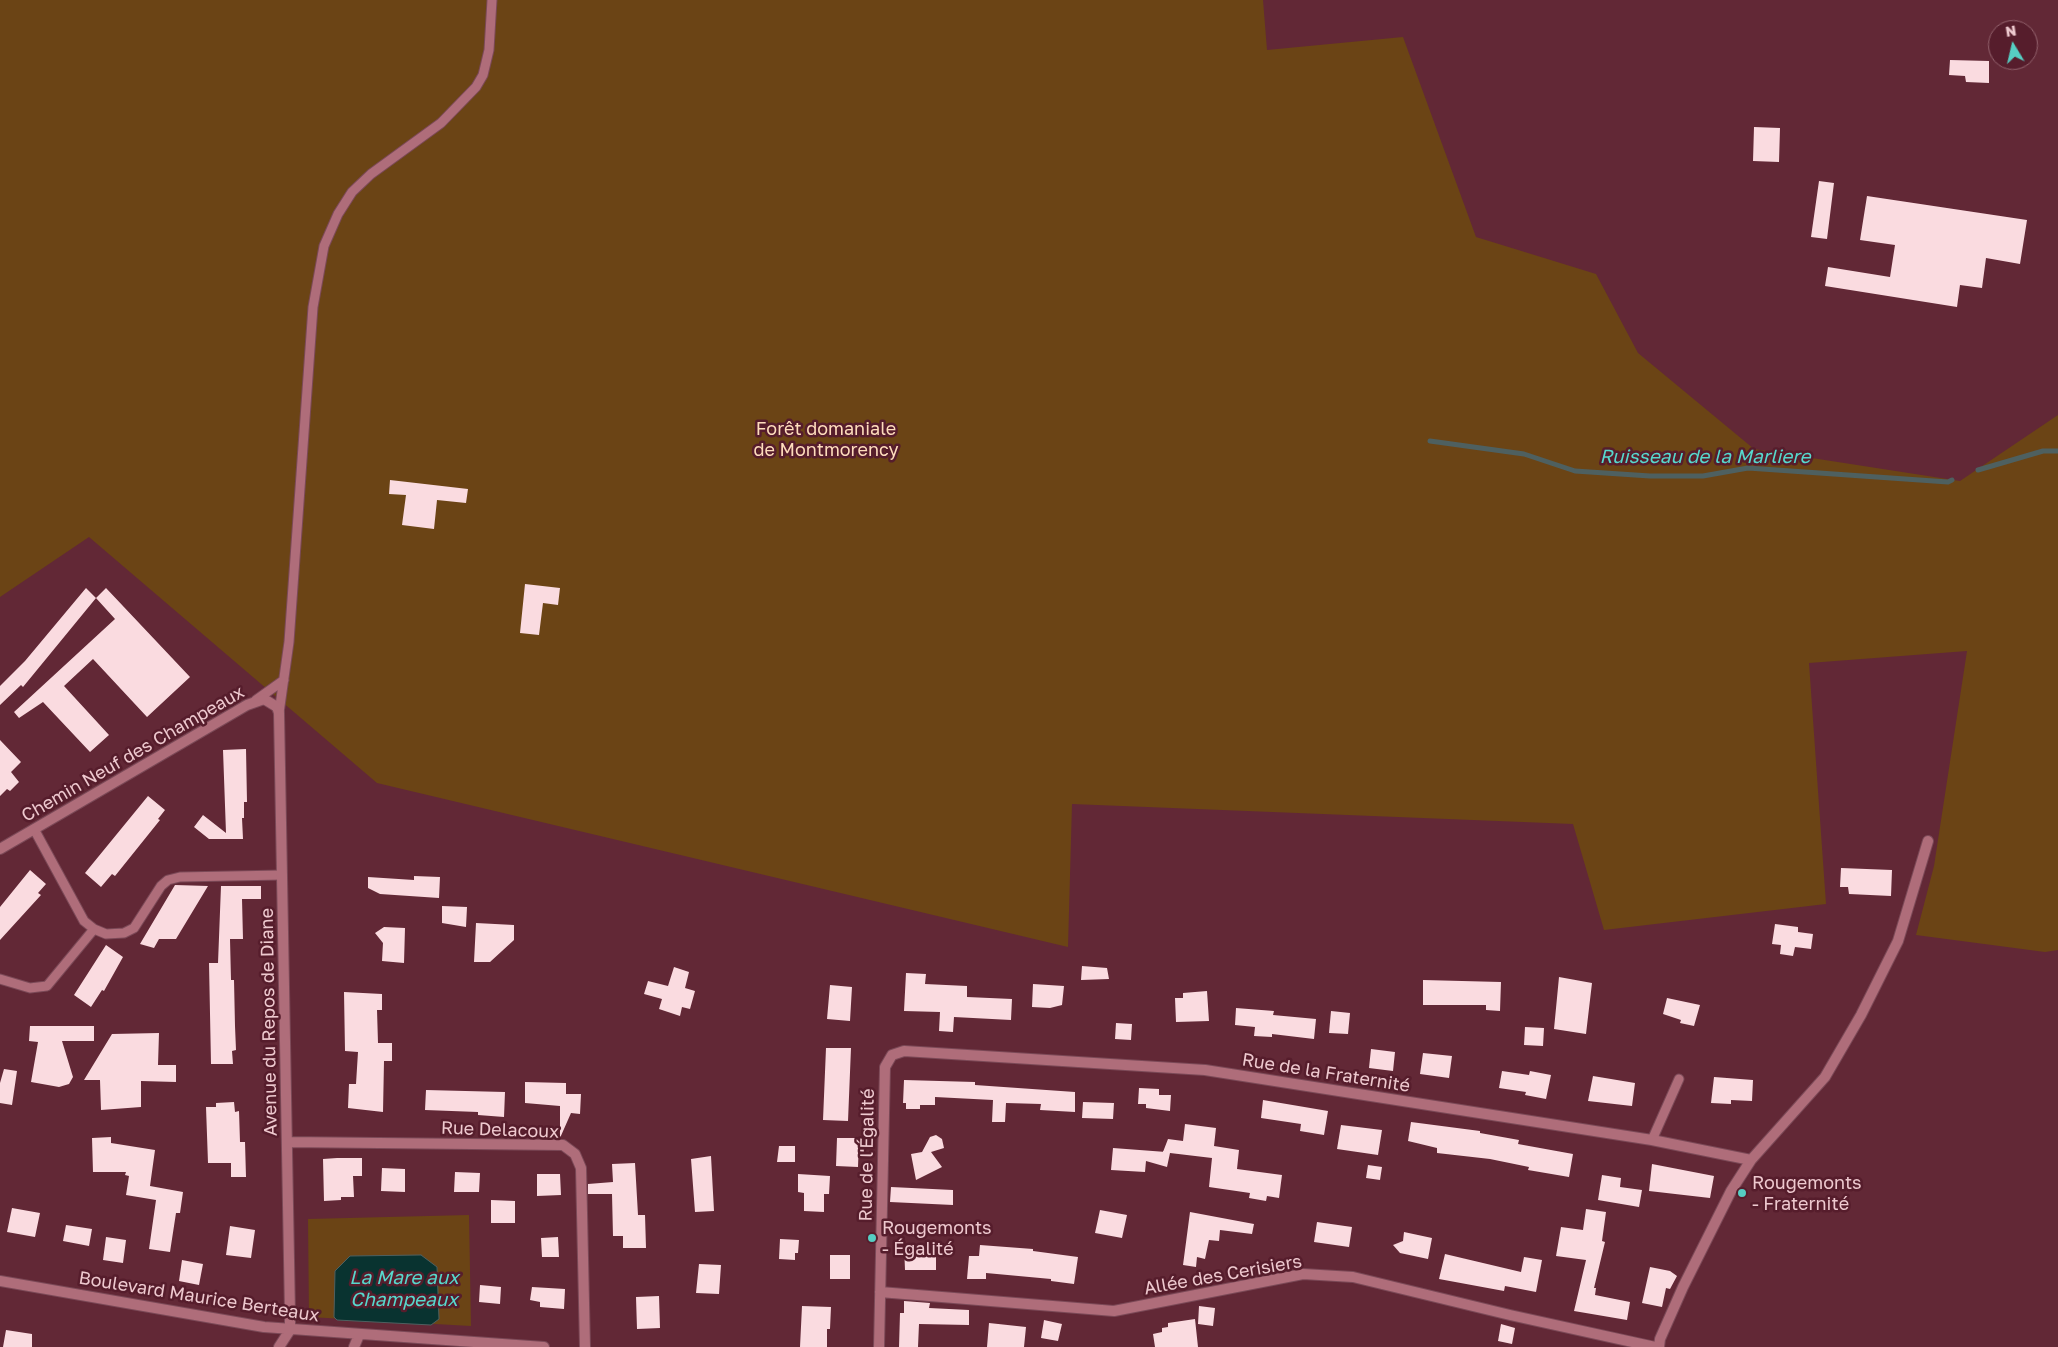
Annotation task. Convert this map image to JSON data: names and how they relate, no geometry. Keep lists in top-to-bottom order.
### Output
{
  "streets": {
    "street": [
      "Chemin Neuf des Champeaux",
      "Avenue du Repos de Diane",
      "Rue de la Fraternité",
      "Rue Delacoux",
      "Rue de l'Égalité",
      "Allée des Cerisiers",
      "Boulevard Maurice Berteaux"
    ]
  },
  "crossings": [
    ["Chemin Neuf des Champeaux", "Avenue du Repos de Diane"],
    ["Avenue du Repos de Diane", "Rue Delacoux"],
    ["Avenue du Repos de Diane", "Boulevard Maurice Berteaux"],
    ["Rue de la Fraternité", "Rue de l'Égalité"],
    ["Rue de l'Égalité", "Allée des Cerisiers"]
  ],
  "water": ["Ruisseau de la Marliere", "La Mare aux Champeaux"],
  "parks": ["Forêt domaniale de Montmorency"],
  "places": ["Rougemonts - Fraternité", "Rougemonts - Égalité"],
  "north": "top"
}
